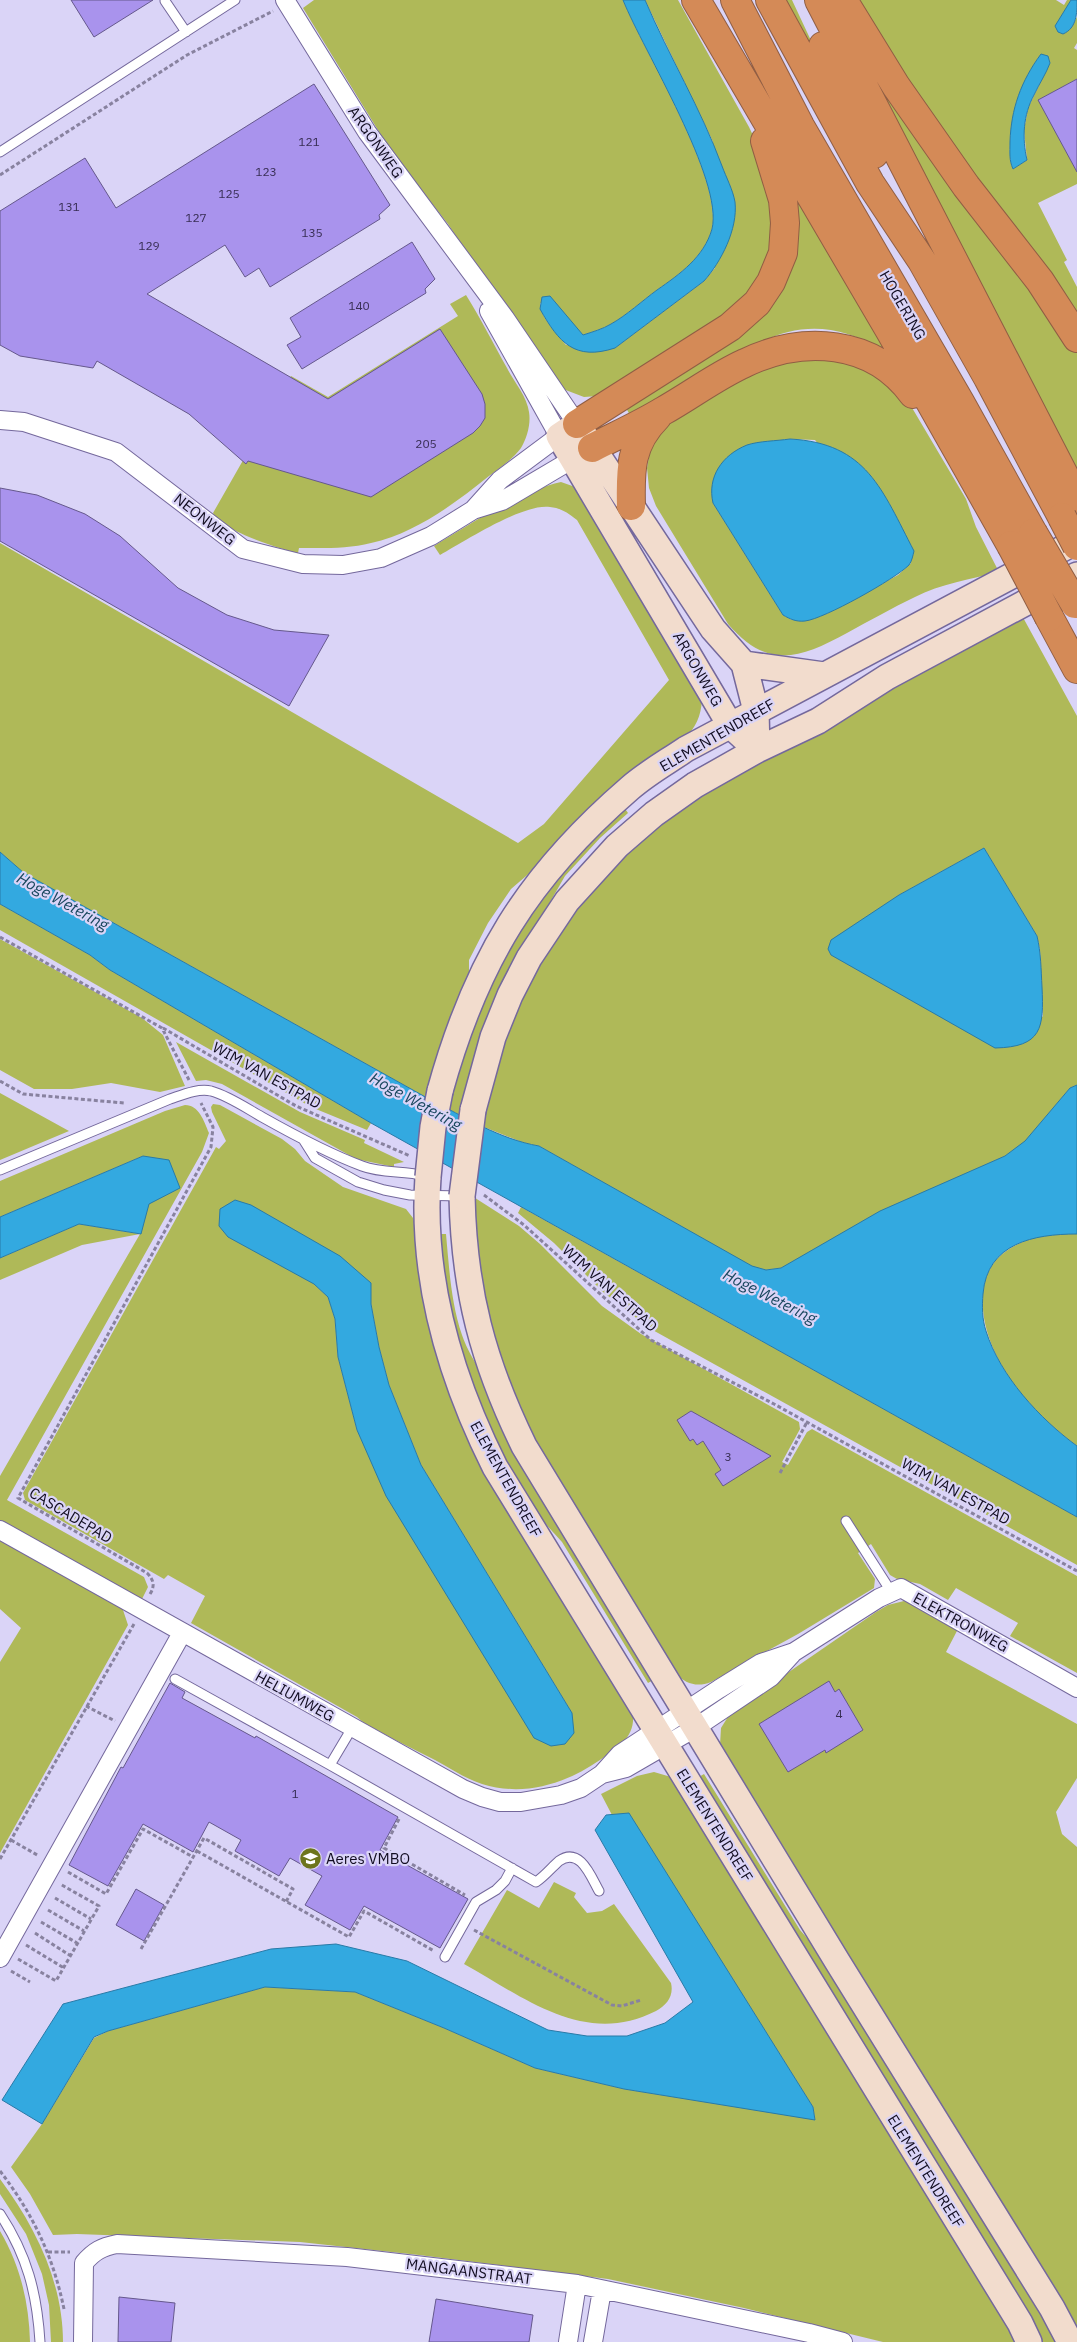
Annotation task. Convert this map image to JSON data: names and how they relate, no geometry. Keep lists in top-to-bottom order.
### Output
{
  "streets": {
    "highway": ["HOGERING"],
    "main road": ["ARGONWEG", "ELEMENTENDREEF"],
    "street": [
      "NEONWEG",
      "ELEKTRONWEG",
      "HELIUMWEG",
      "MANGAANSTRAAT"
    ],
    "path": ["WIM VAN ESTPAD", "CASCADEPAD"]
  },
  "crossings": [
    ["ARGONWEG", "NEONWEG"],
    ["ARGONWEG", "ELEMENTENDREEF"],
    ["ELEMENTENDREEF", "WIM VAN ESTPAD"],
    ["ELEMENTENDREEF", "HELIUMWEG"],
    ["CASCADEPAD", "HELIUMWEG"],
    ["ELEKTRONWEG", "HELIUMWEG"]
  ],
  "water": ["Hoge Wetering"],
  "places": {
    "school or university": ["Aeres VMBO"]
  },
  "house_numbers": [
    "121",
    "123",
    "125",
    "131",
    "127",
    "135",
    "129",
    "140",
    "205",
    "3",
    "4",
    "1"
  ]
}
